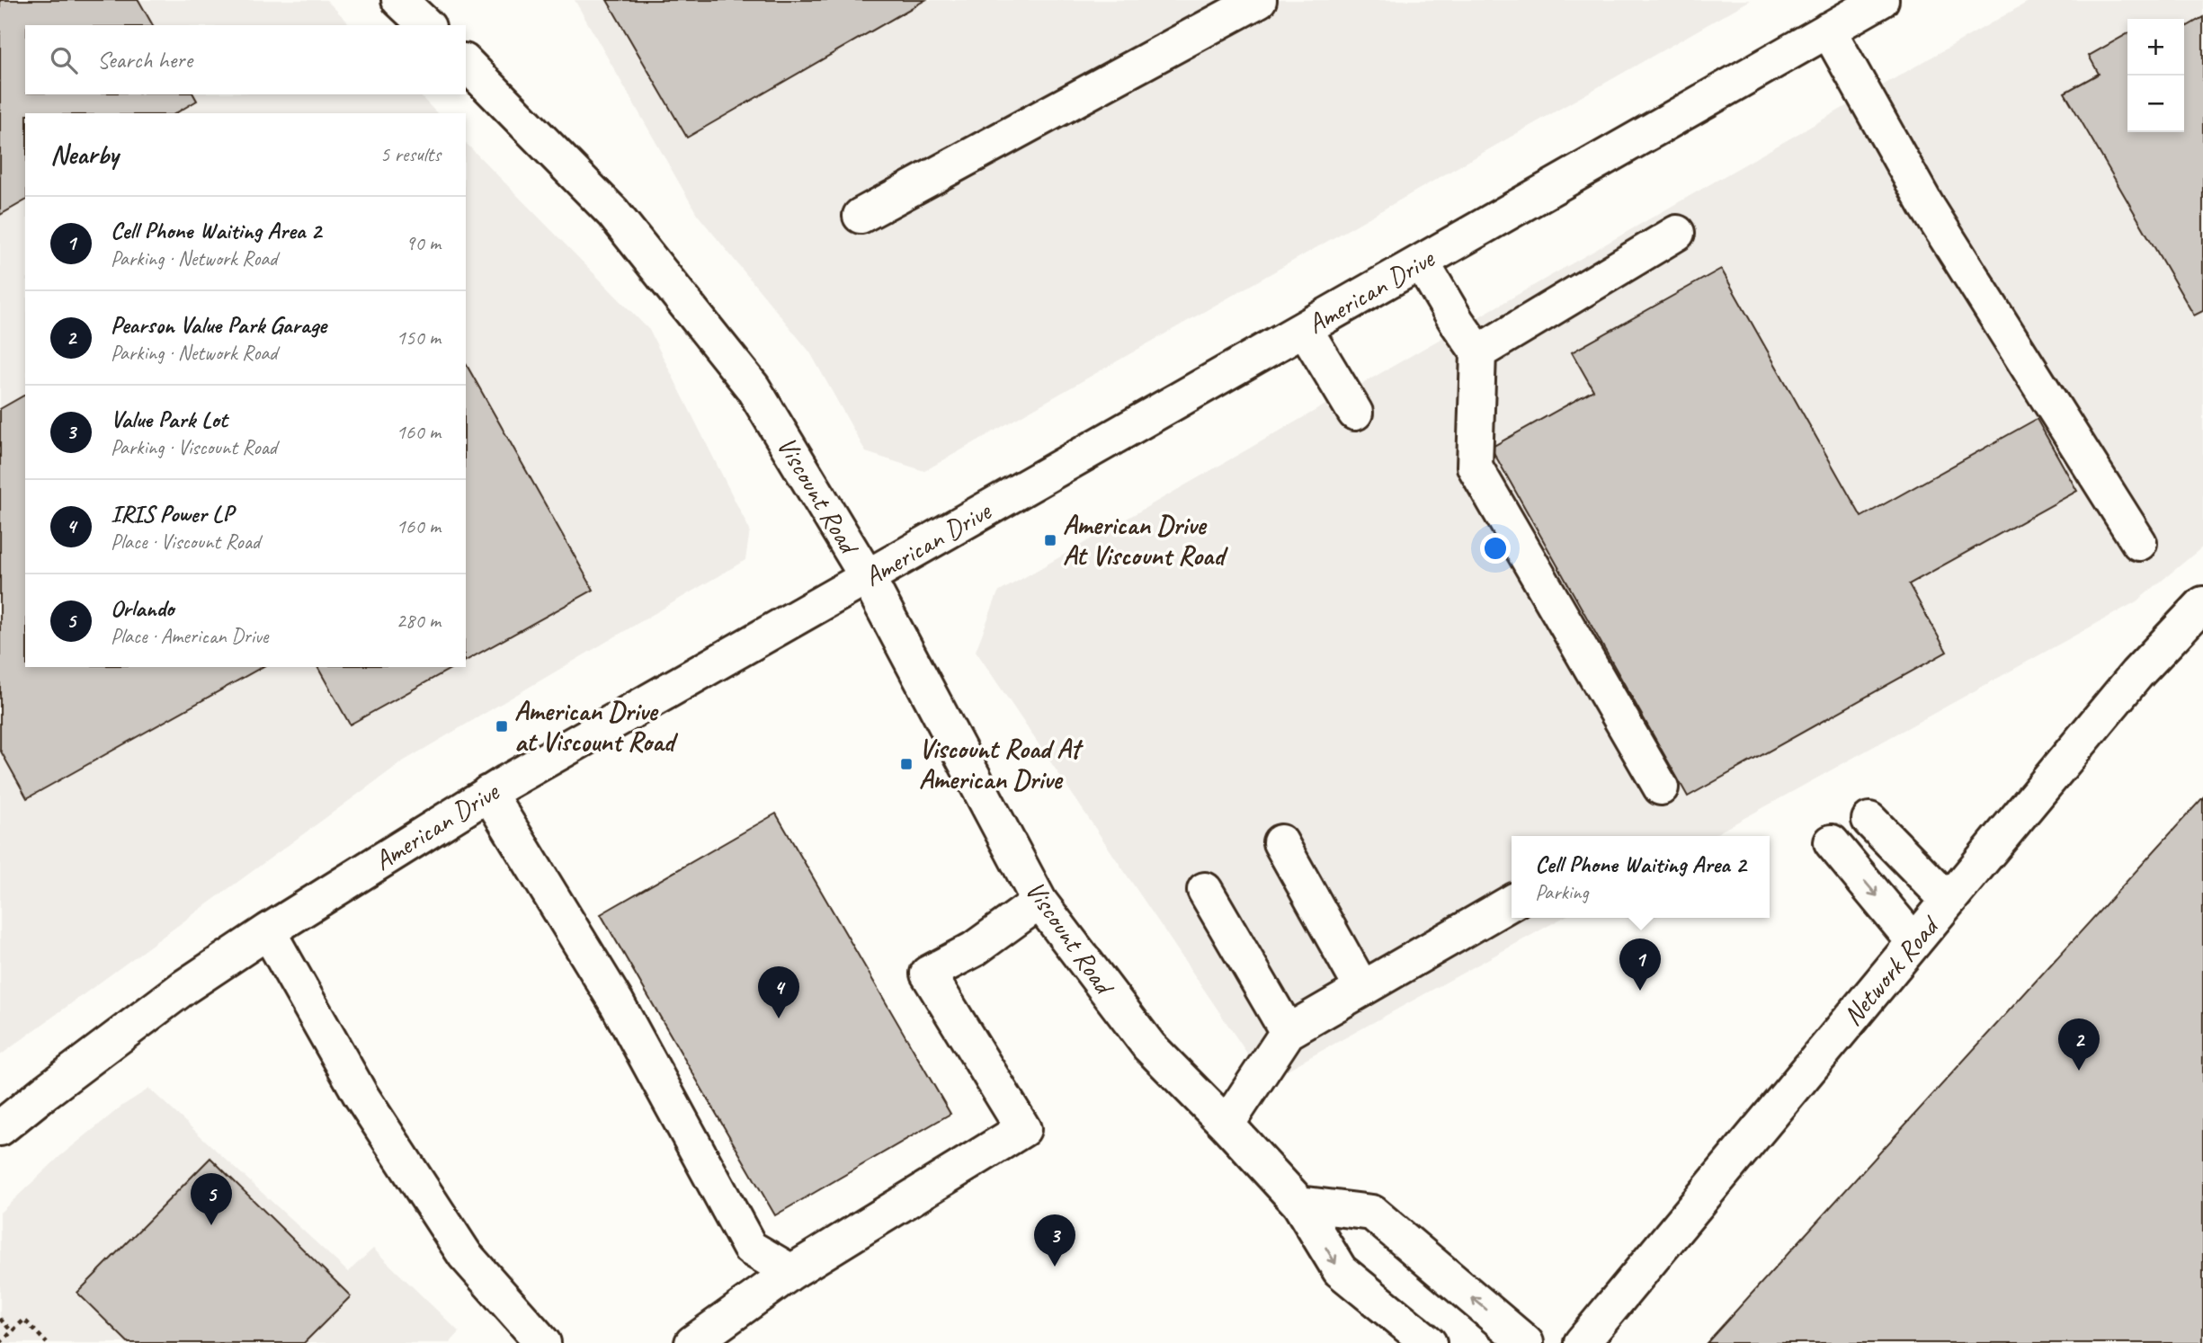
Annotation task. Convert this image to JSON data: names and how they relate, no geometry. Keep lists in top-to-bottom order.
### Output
{
  "streets": {
    "street": ["American Drive", "Viscount Road", "Network Road"]
  },
  "crossings": [
    ["American Drive", "Viscount Road"]
  ],
  "places": {
    "transit": ["American Drive At Viscount Road", "American Drive at Viscount Road", "Viscount Road At American Drive"]
  },
  "page": {
    "map_buttons": ["+", "−"],
    "search": "Search here",
    "heading": ["Nearby", "5 results"],
    "list": [
      {
        "mark": "1",
        "name": "Cell Phone Waiting Area 2",
        "note": "Parking · Network Road",
        "value": "90 m"
      },
      {
        "mark": "2",
        "name": "Pearson Value Park Garage",
        "note": "Parking · Network Road",
        "value": "150 m"
      },
      {
        "mark": "3",
        "name": "Value Park Lot",
        "note": "Parking · Viscount Road",
        "value": "160 m"
      },
      {
        "mark": "4",
        "name": "IRIS Power LP",
        "note": "Place · Viscount Road",
        "value": "160 m"
      },
      {
        "mark": "5",
        "name": "Orlando",
        "note": "Place · American Drive",
        "value": "280 m"
      }
    ],
    "popup": ["Cell Phone Waiting Area 2", "Parking"],
    "pins": [
      "1",
      "4",
      "2",
      "5",
      "3"
    ]
  }
}
